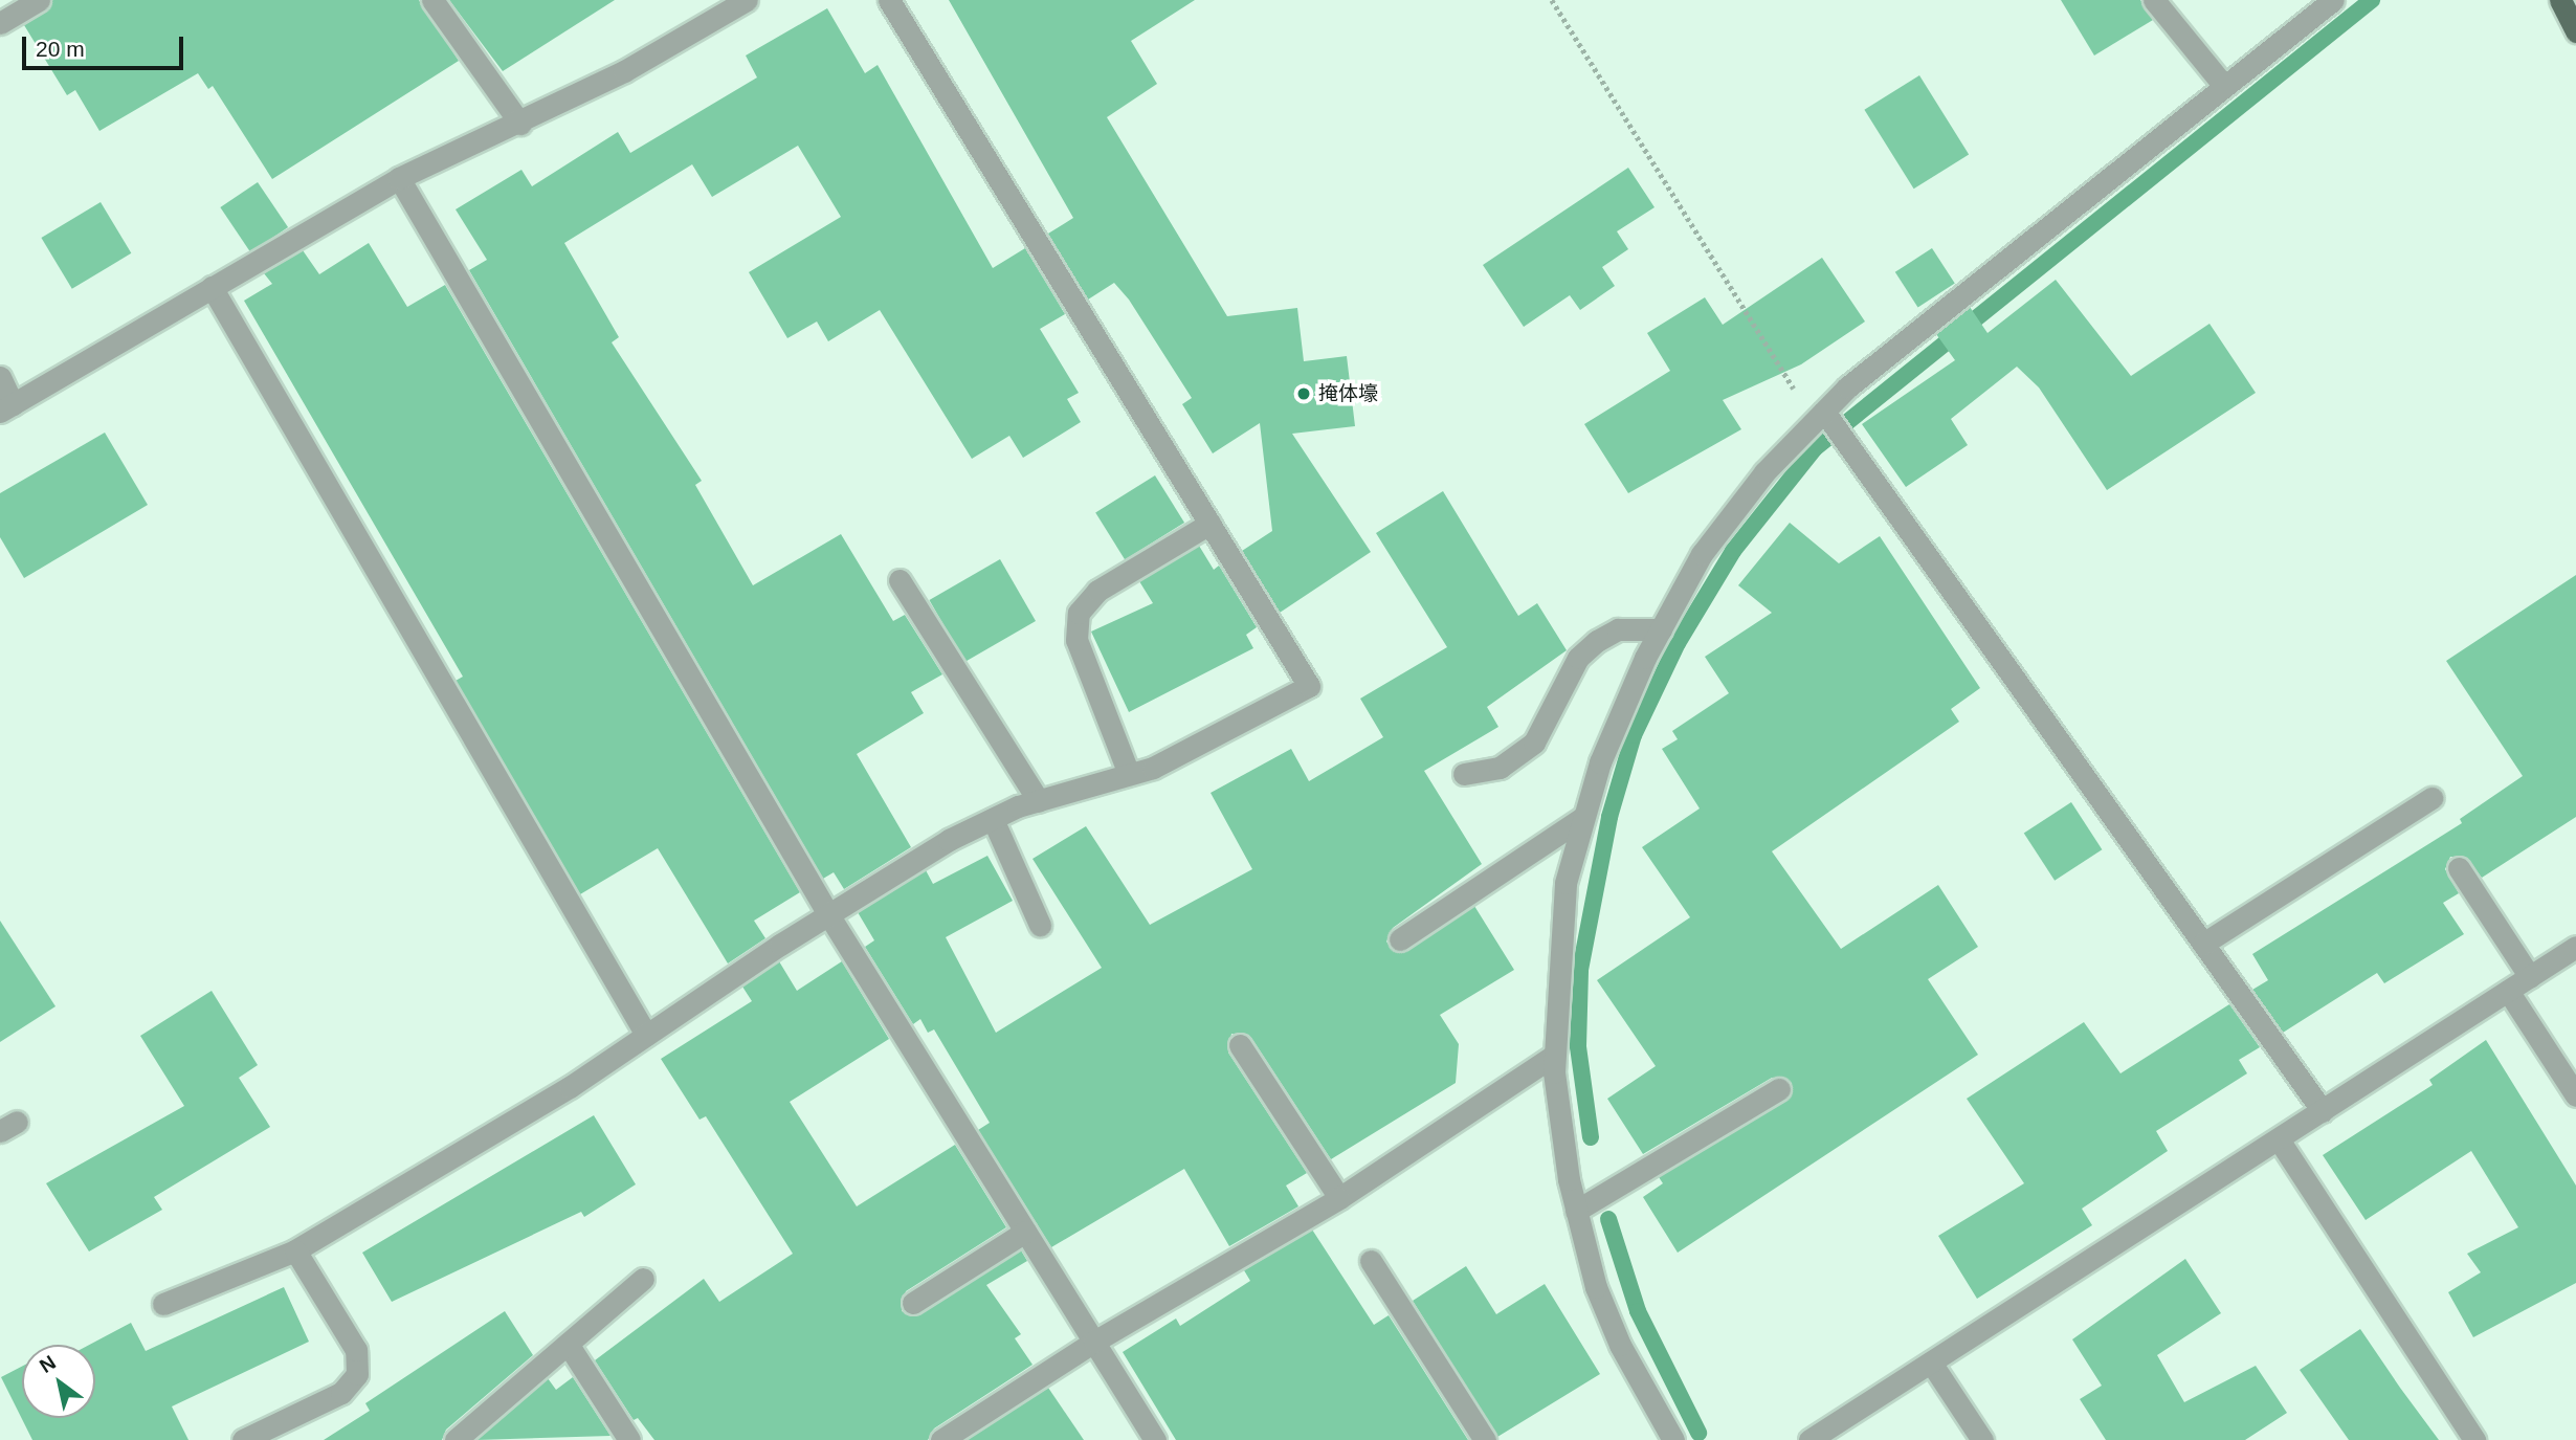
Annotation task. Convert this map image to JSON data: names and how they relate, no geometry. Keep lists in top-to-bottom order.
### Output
{
  "places": ["掩体壕"],
  "scale_bar": "20 m",
  "north": "top left"
}
